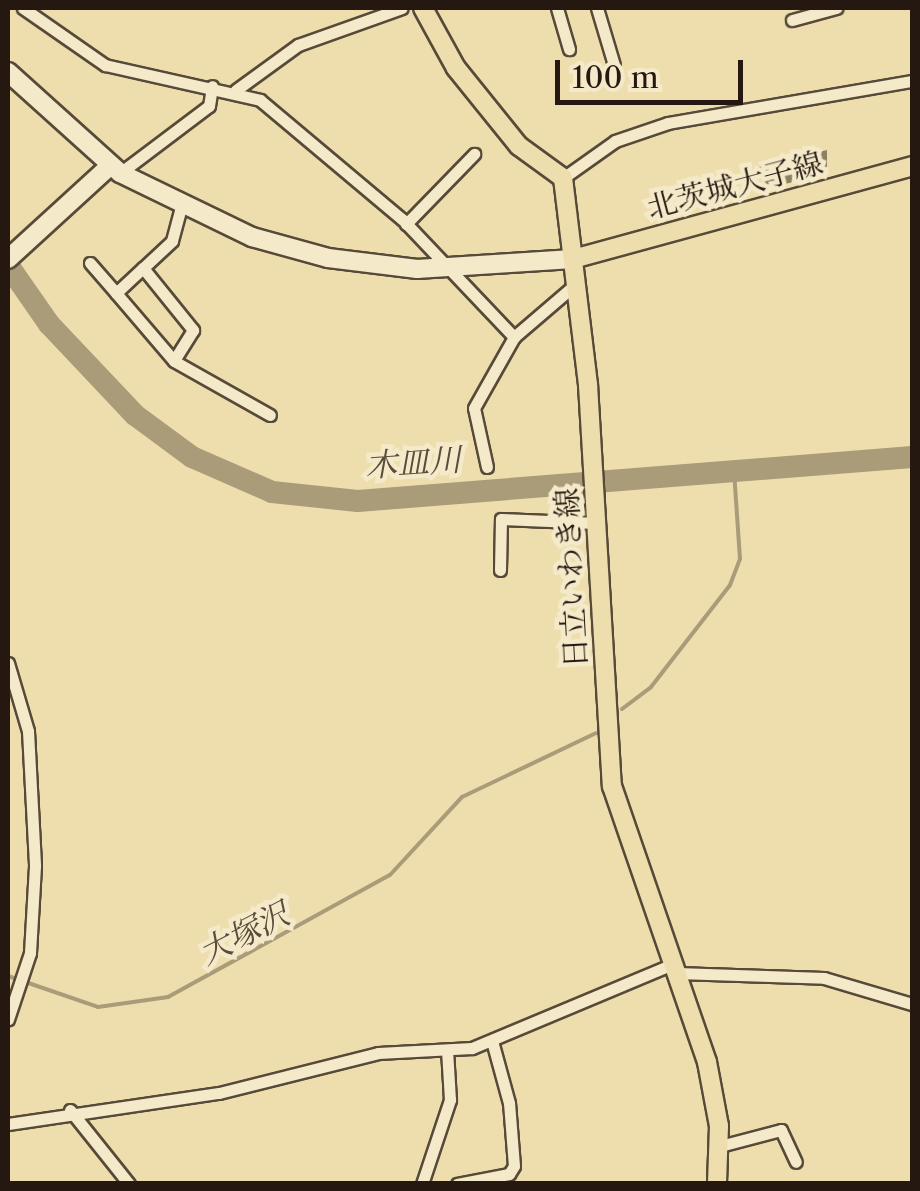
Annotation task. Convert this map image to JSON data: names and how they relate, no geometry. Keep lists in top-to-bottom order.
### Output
{
  "streets": {
    "main road": ["北茨城大子線", "日立いわき線"]
  },
  "crossings": [
    ["北茨城大子線", "日立いわき線"]
  ],
  "water": ["木皿川", "大塚沢"],
  "scale_bar": "100 m"
}
